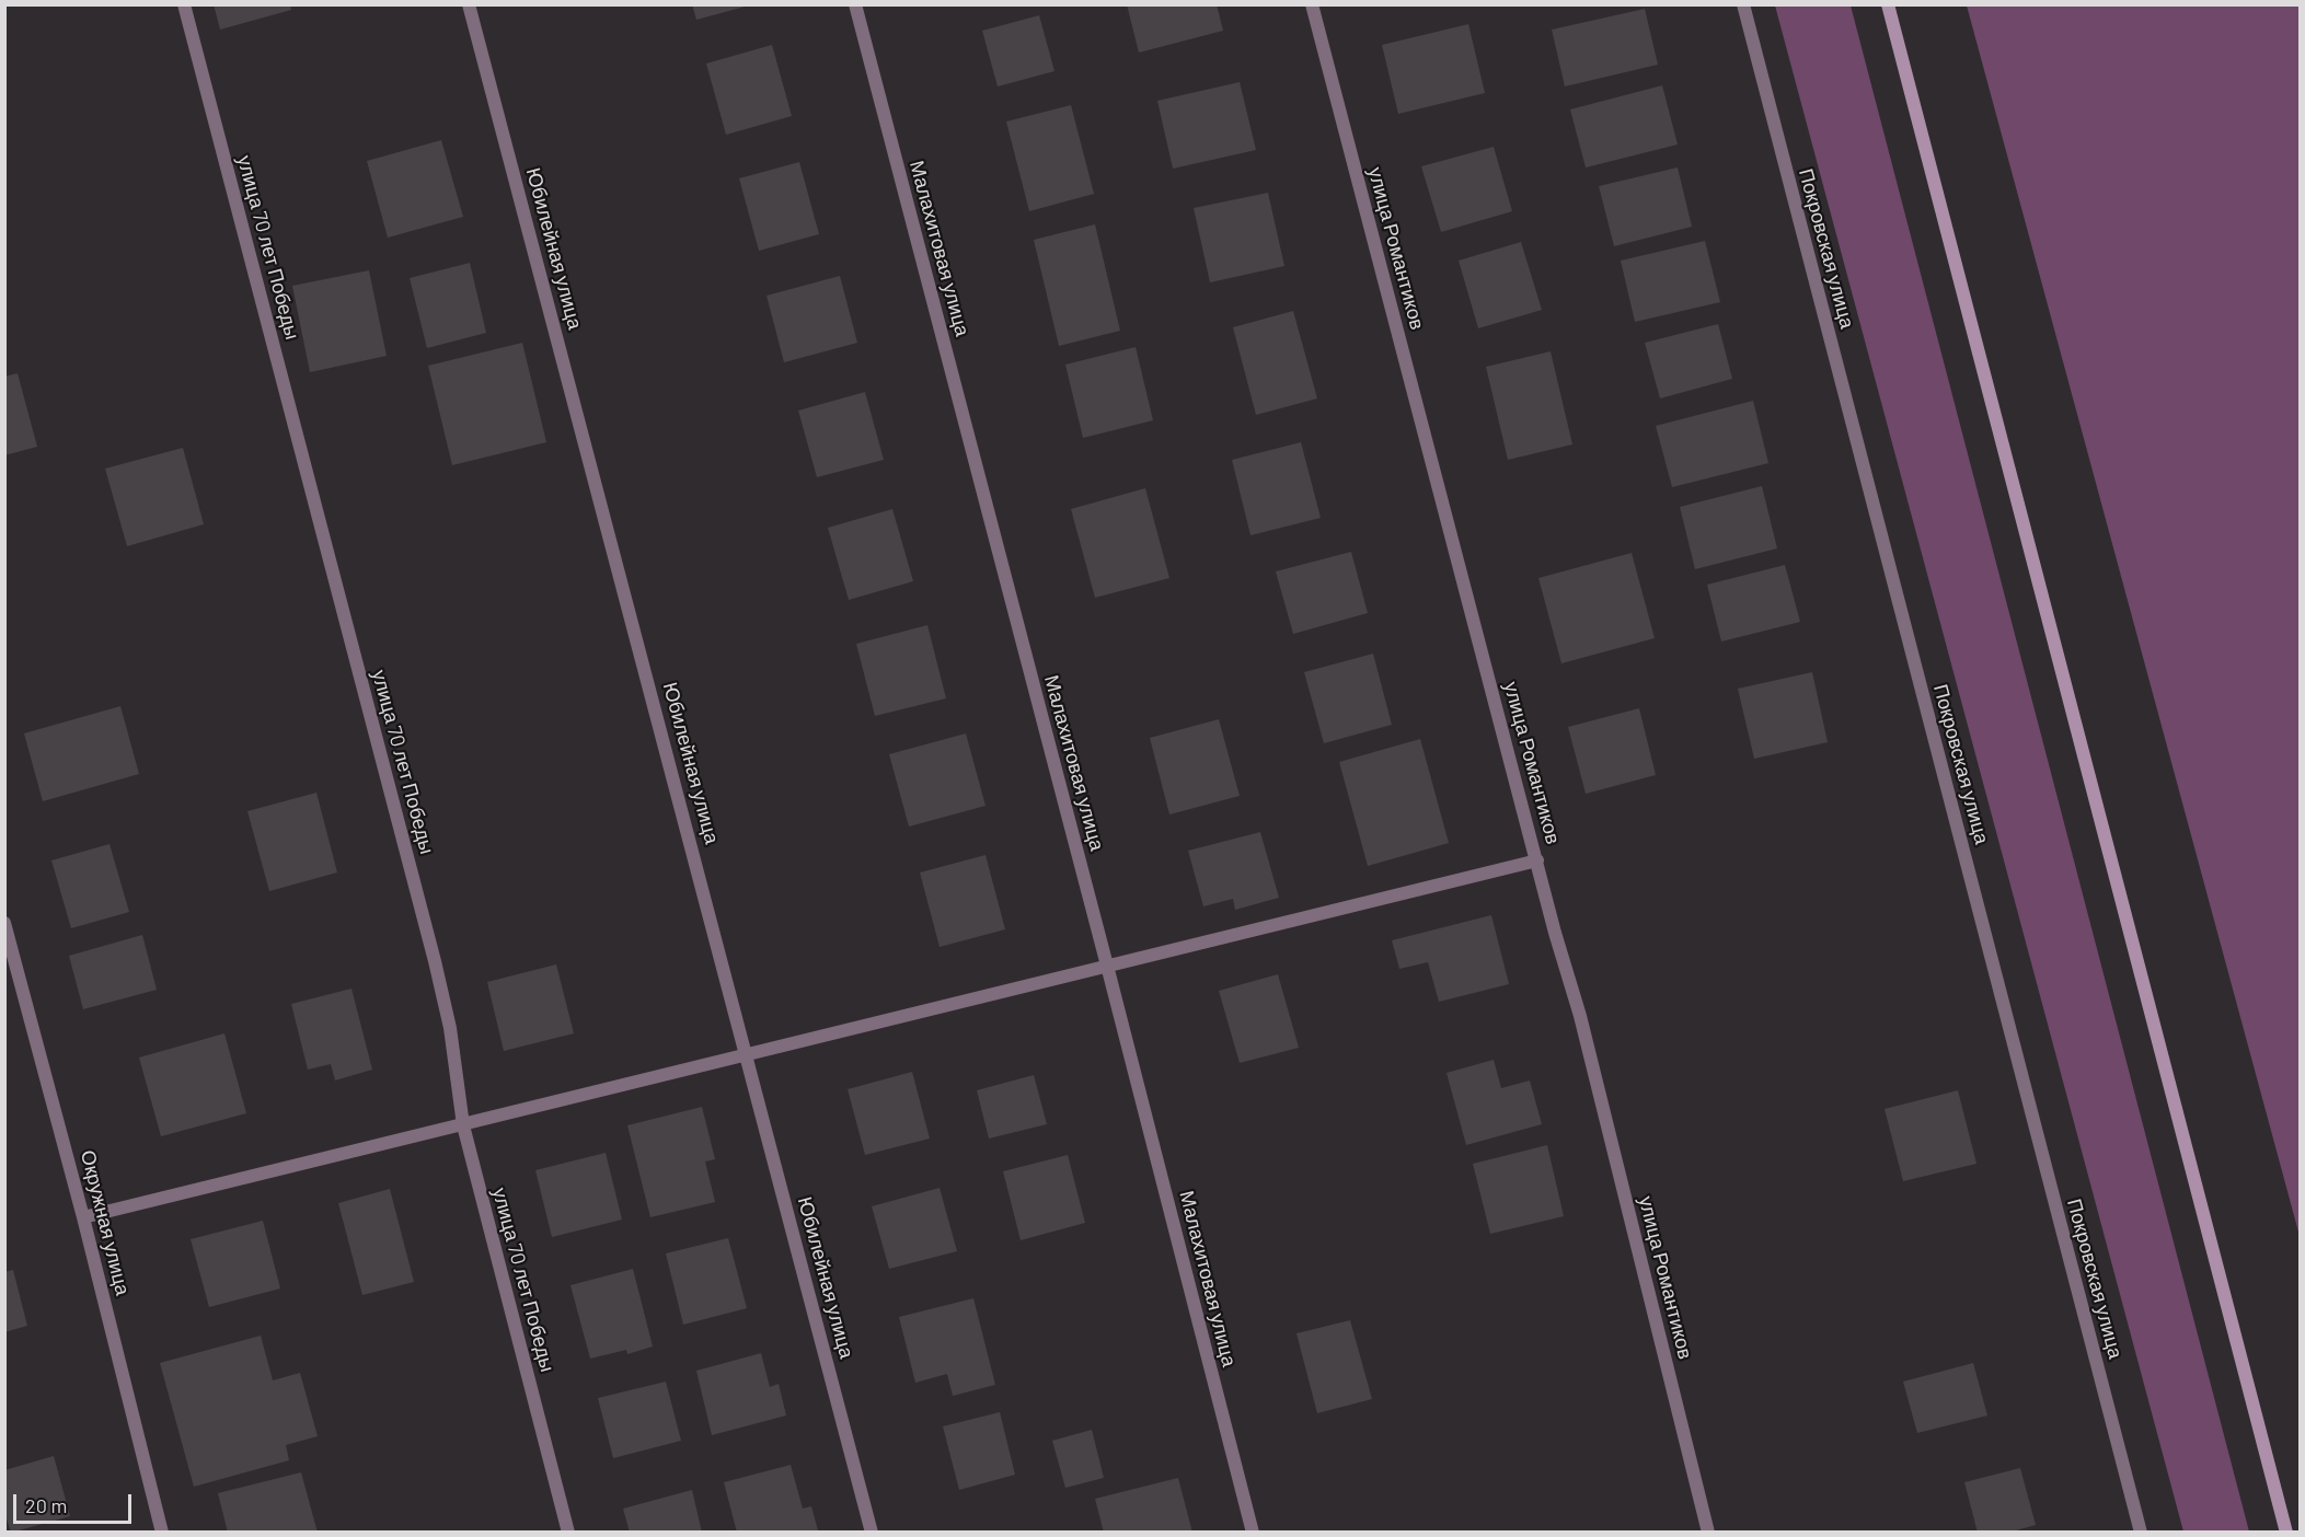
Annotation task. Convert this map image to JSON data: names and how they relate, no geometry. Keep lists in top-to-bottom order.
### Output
{
  "streets": {
    "street": [
      "улица 70 лет Победы",
      "Юбилейная улица",
      "Малахитовая улица",
      "улица Романтиков",
      "Покровская улица",
      "Окружная улица"
    ]
  },
  "scale_bar": "20 m"
}
